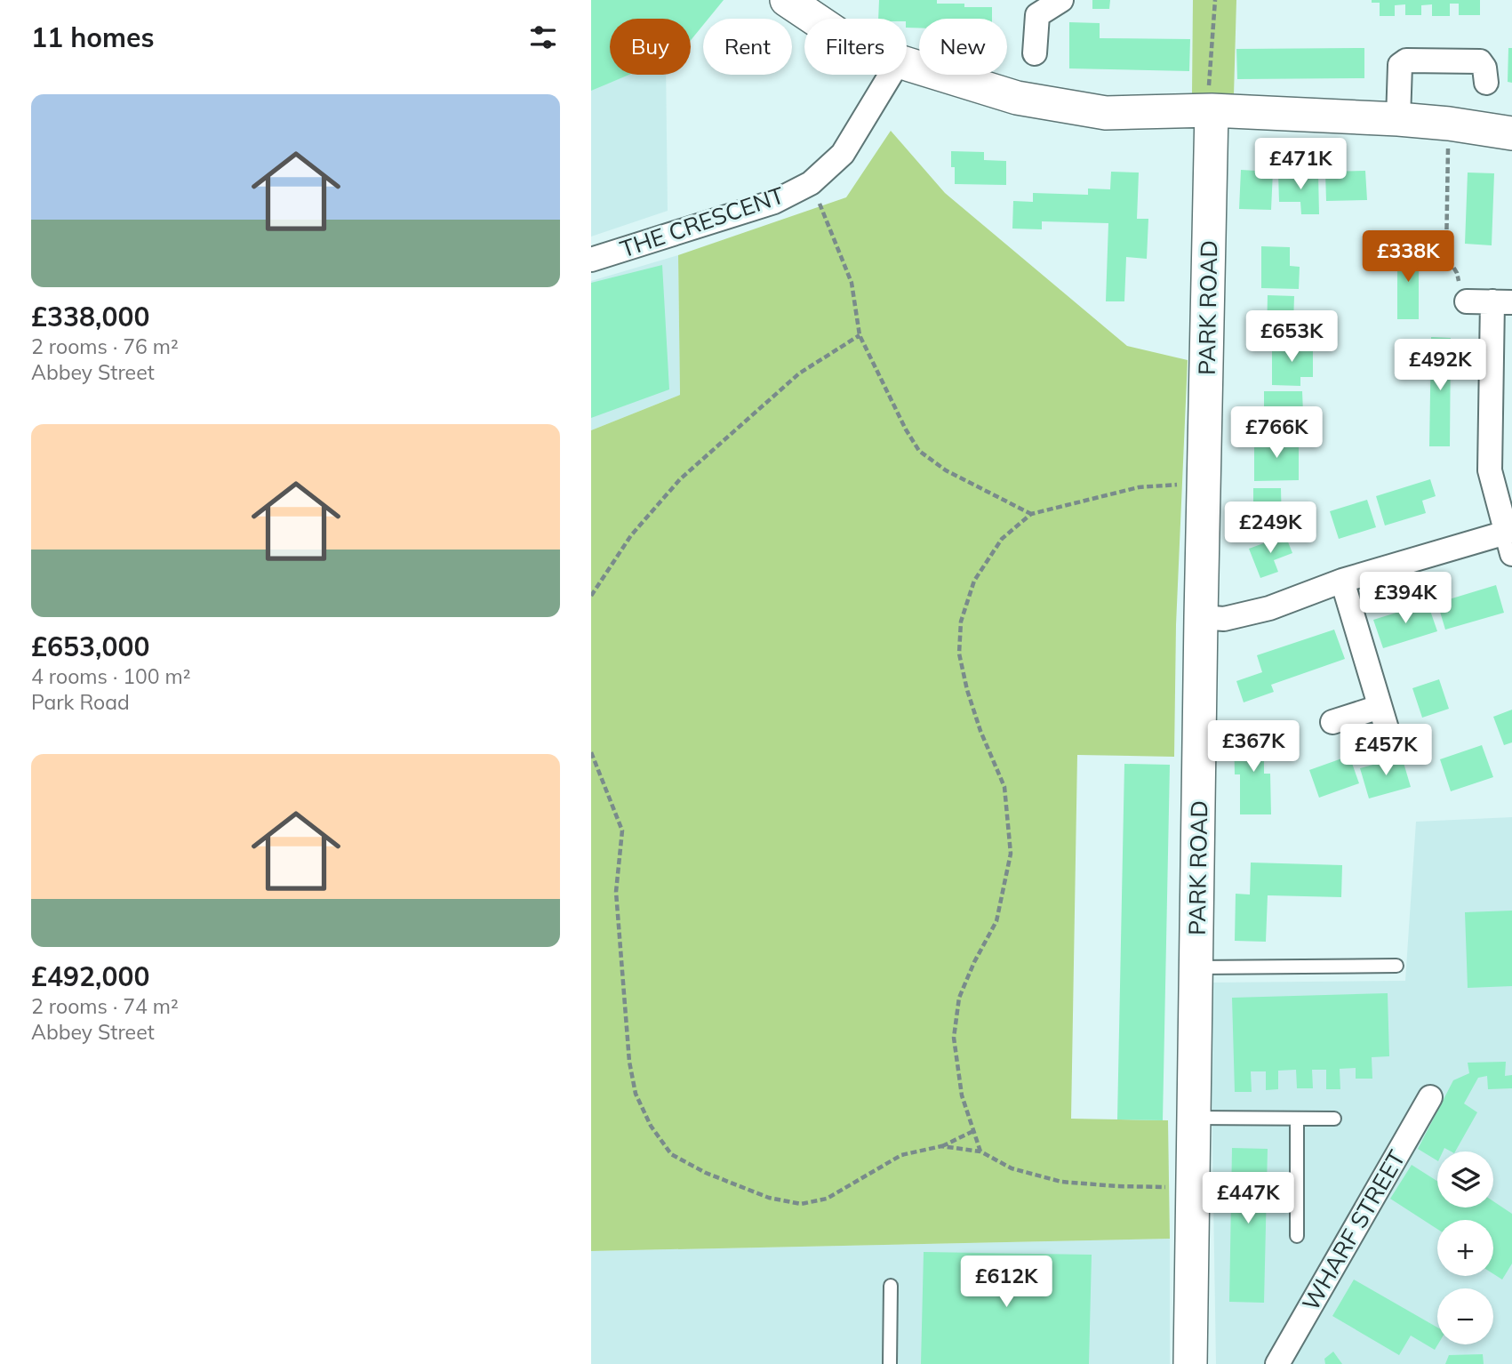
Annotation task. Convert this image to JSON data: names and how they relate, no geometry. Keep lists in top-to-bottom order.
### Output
{
  "streets": {
    "street": ["THE CRESCENT", "PARK ROAD", "WHARF STREET"]
  },
  "page": {
    "heading": "11 homes",
    "chip": [
      "Buy",
      "Rent",
      "Filters",
      "New"
    ],
    "list": [
      {
        "name": "£338,000",
        "note": "2 rooms · 76 m² · Abbey Street"
      },
      {
        "name": "£653,000",
        "note": "4 rooms · 100 m² · Park Road"
      },
      {
        "name": "£492,000",
        "note": "2 rooms · 74 m² · Abbey Street"
      }
    ],
    "price": [
      "£471K",
      "£338K",
      "£653K",
      "£492K",
      "£766K",
      "£249K",
      "£394K",
      "£367K",
      "£457K",
      "£447K",
      "£612K"
    ],
    "map_buttons": ["+", "−"]
  }
}
